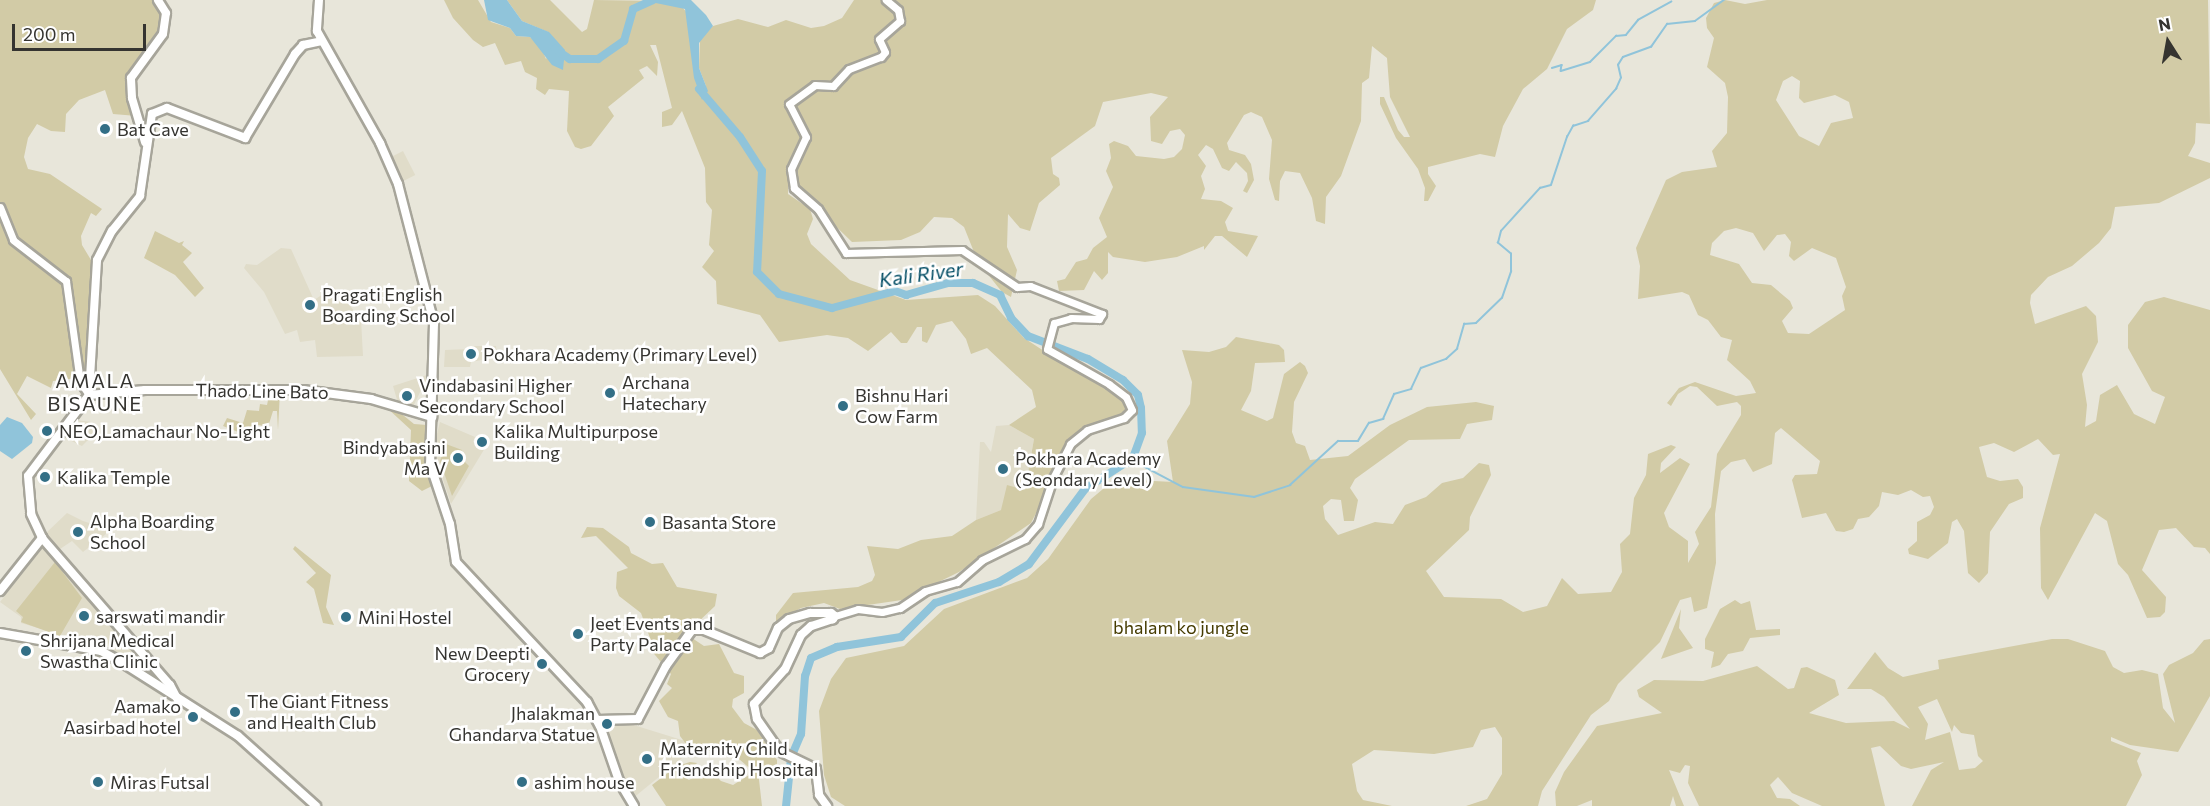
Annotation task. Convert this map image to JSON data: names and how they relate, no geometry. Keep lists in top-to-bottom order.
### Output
{
  "streets": {
    "main road": ["Thado Line Bato"]
  },
  "districts": ["AMALA BISAUNE"],
  "water": ["Kali River"],
  "parks": ["bhalam ko jungle"],
  "places": [
    "Bat Cave",
    "Pragati English Boarding School",
    "Pokhara Academy (Primary Level)",
    "Archana Hatechary",
    "Vindabasini Higher Secondary School",
    "Bishnu Hari Cow Farm",
    "NEO,Lamachaur No-Light",
    "Kalika Multipurpose Building",
    "Bindyabasini Ma V",
    "Pokhara Academy (Seondary Level)",
    "Kalika Temple",
    "Basanta Store",
    "Alpha Boarding School",
    "sarswati mandir",
    "Mini Hostel",
    "Jeet Events and Party Palace",
    "Shrijana Medical Swastha Clinic",
    "New Deepti Grocery",
    "The Giant Fitness and Health Club",
    "Aamako Aasirbad hotel",
    "Jhalakman Ghandarva Statue",
    "Maternity Child Friendship Hospital",
    "Miras Futsal",
    "ashim house"
  ],
  "scale_bar": "200 m",
  "north": "top"
}
